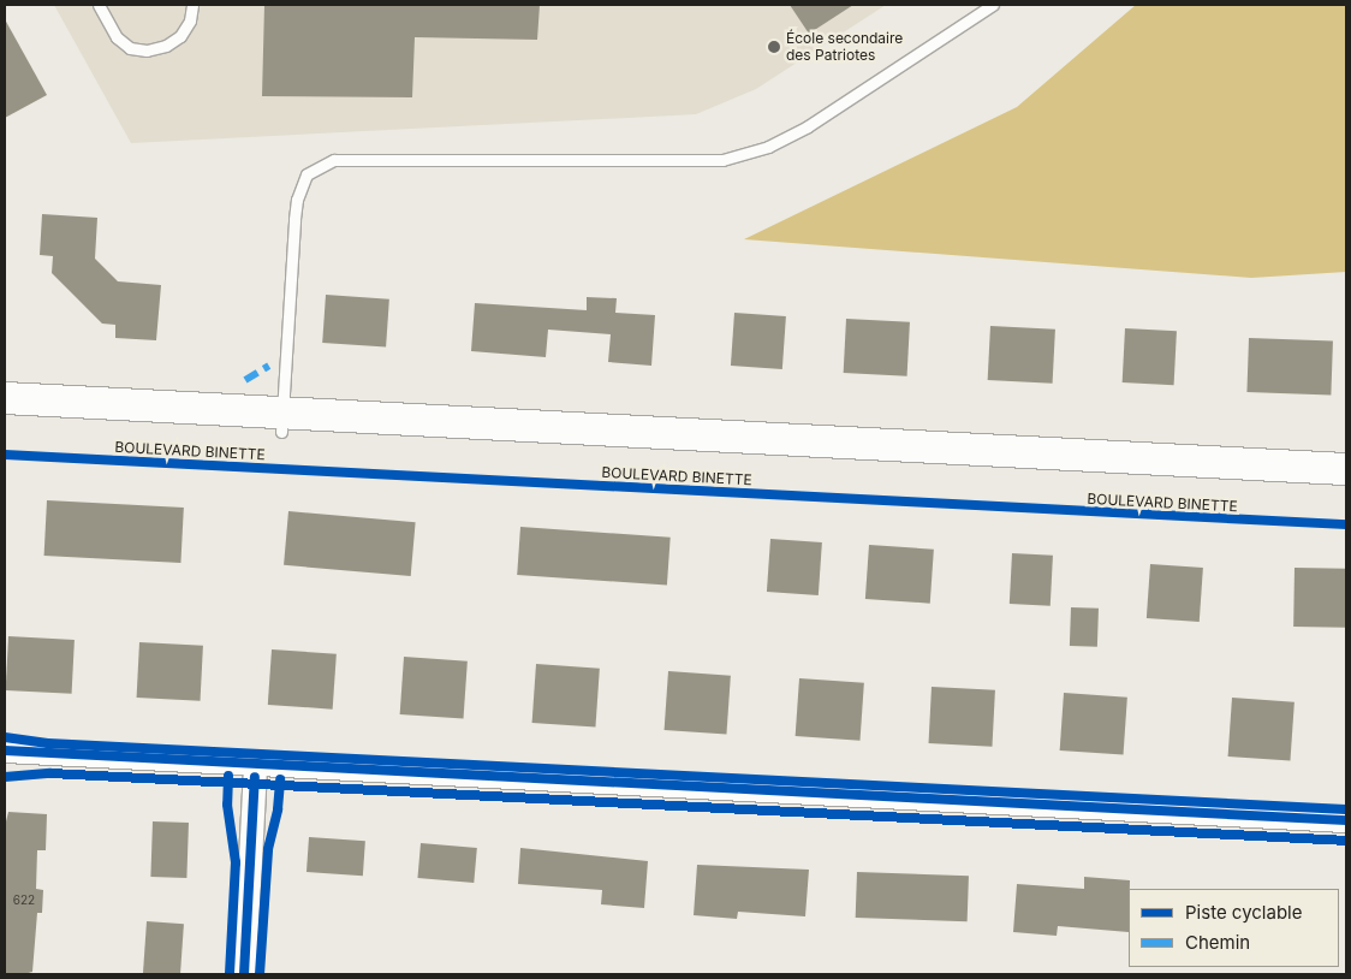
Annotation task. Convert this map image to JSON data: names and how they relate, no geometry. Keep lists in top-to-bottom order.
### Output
{
  "streets": {
    "street": ["BOULEVARD BINETTE"]
  },
  "places": ["École secondaire des Patriotes"],
  "house_numbers": ["622"],
  "legend": ["Piste cyclable", "Chemin"]
}
